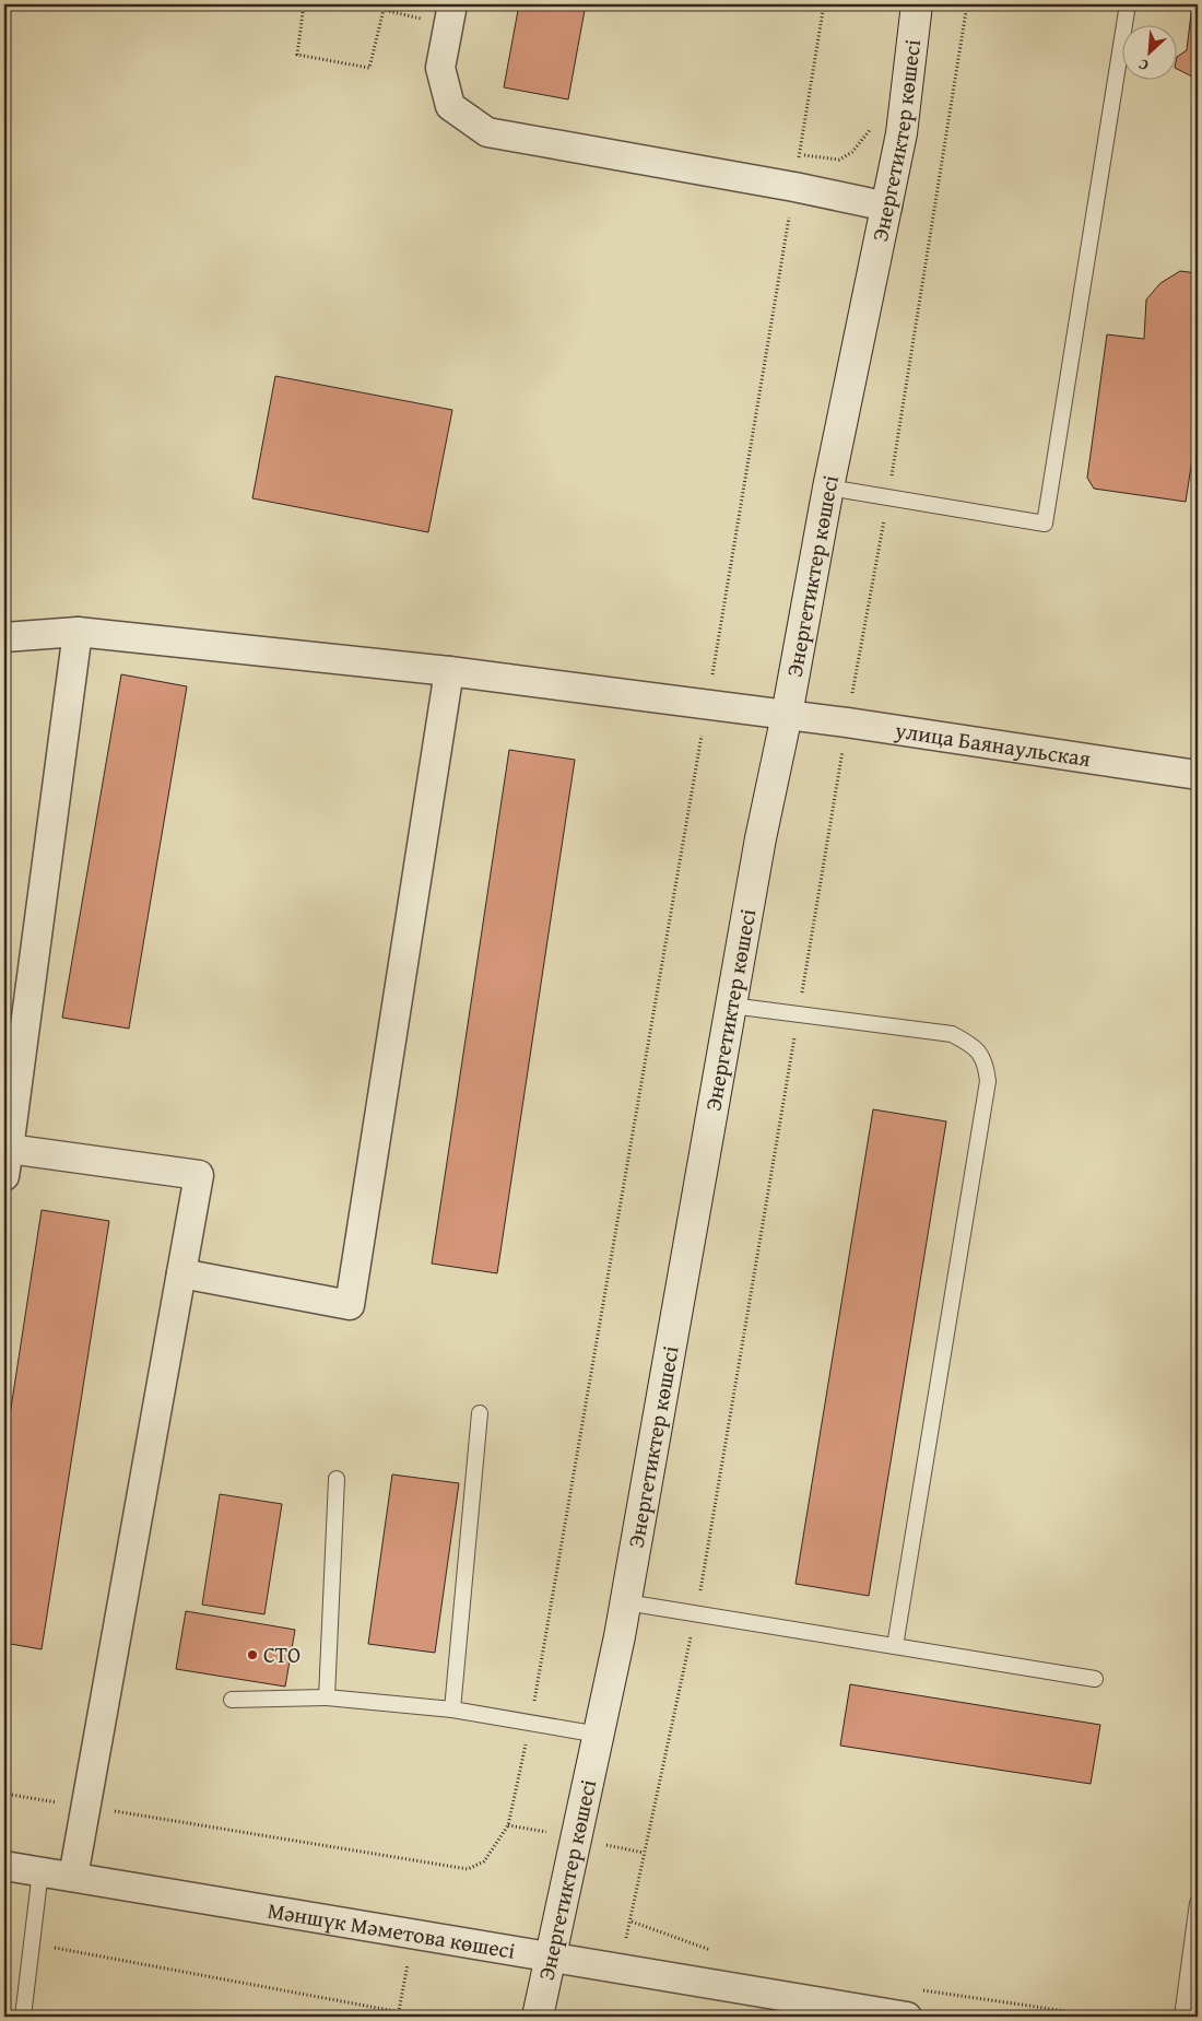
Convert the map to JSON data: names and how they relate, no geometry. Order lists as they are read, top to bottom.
{
  "streets": {
    "main road": ["Энергетиктер көшесі"],
    "street": ["улица Баянаульская", "Мәншүк Мәметова көшесі"]
  },
  "crossings": [
    ["Энергетиктер көшесі", "улица Баянаульская"],
    ["Энергетиктер көшесі", "Мәншүк Мәметова көшесі"]
  ],
  "places": ["СТО"],
  "north": "bottom left"
}
